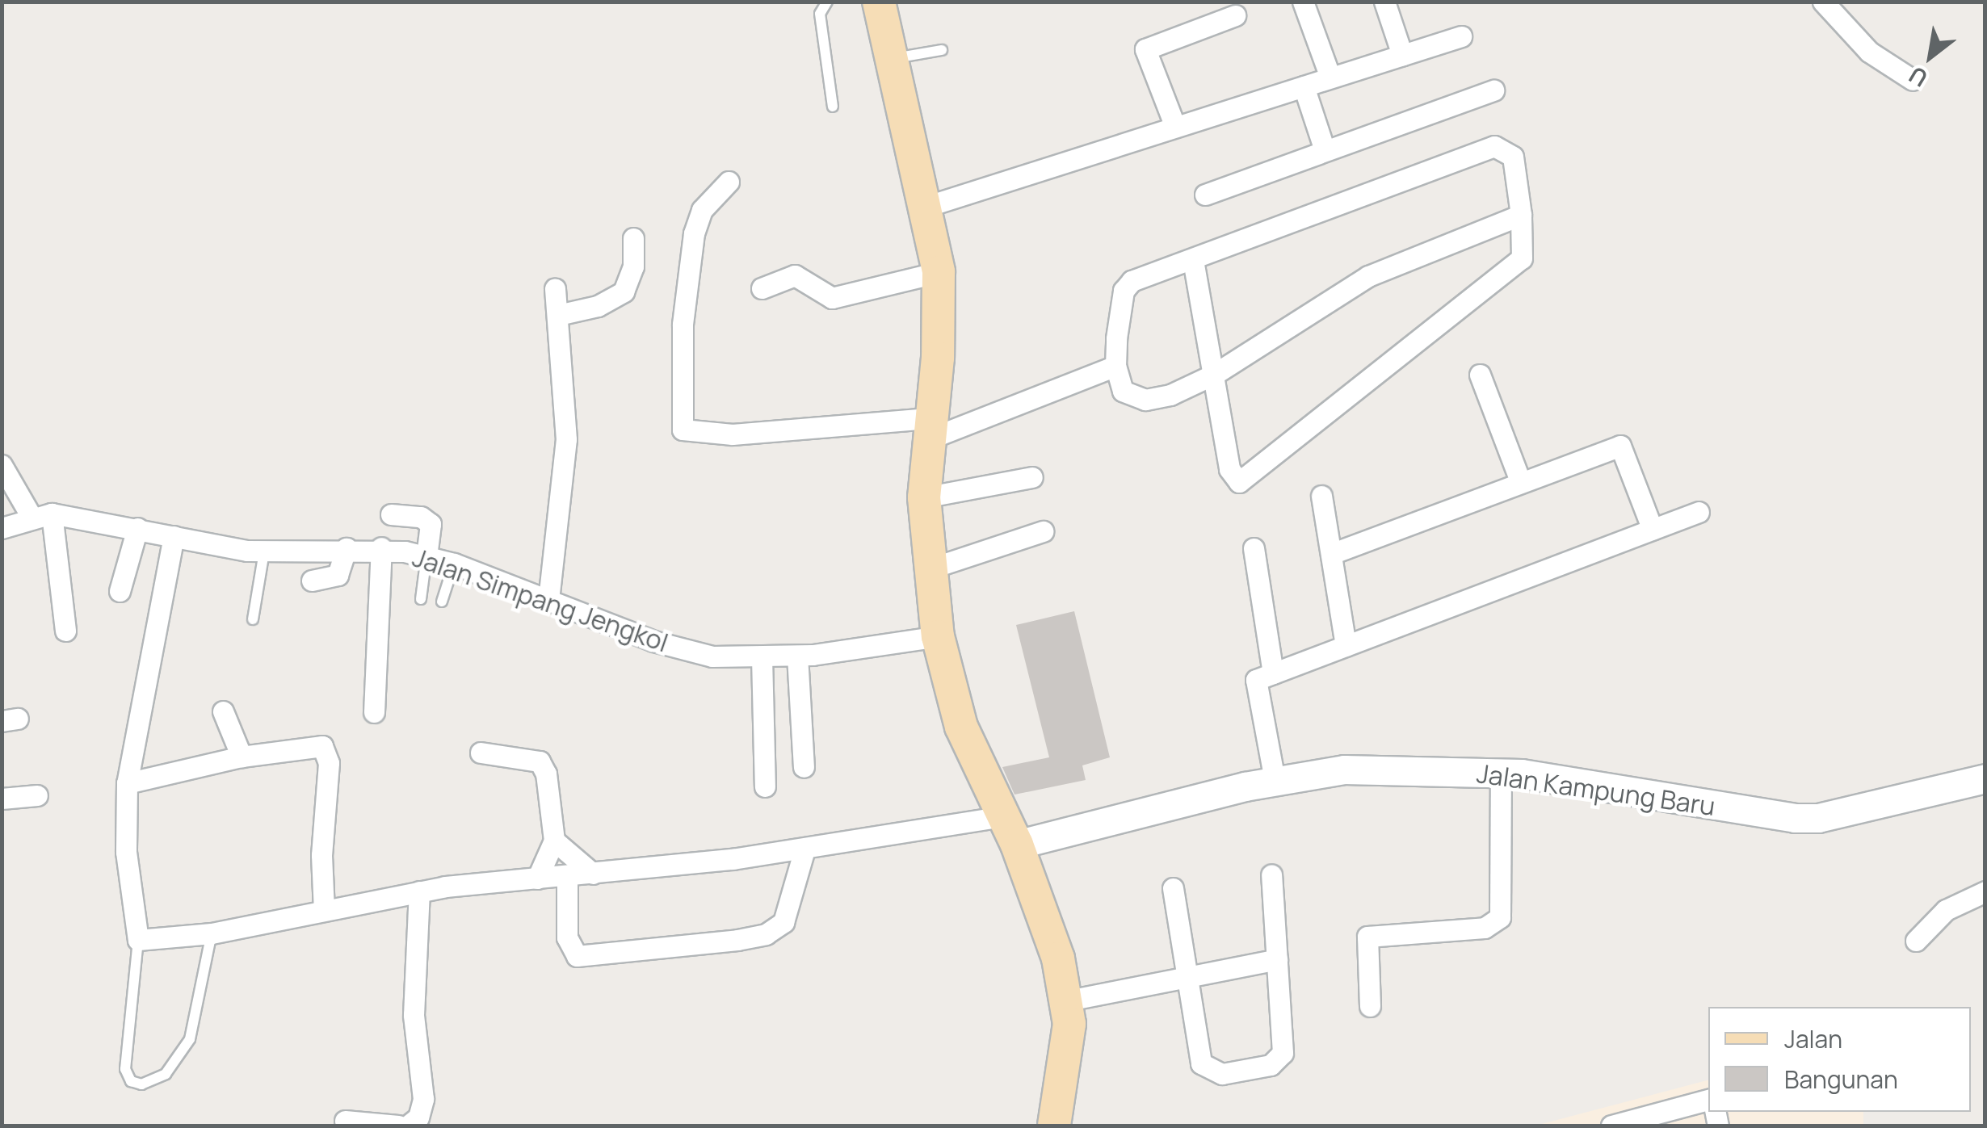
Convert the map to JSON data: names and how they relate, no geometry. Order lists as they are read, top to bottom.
{
  "streets": {
    "street": ["Jalan Simpang Jengkol", "Jalan Kampung Baru"]
  },
  "legend": ["Jalan", "Bangunan"],
  "north": "bottom left"
}
